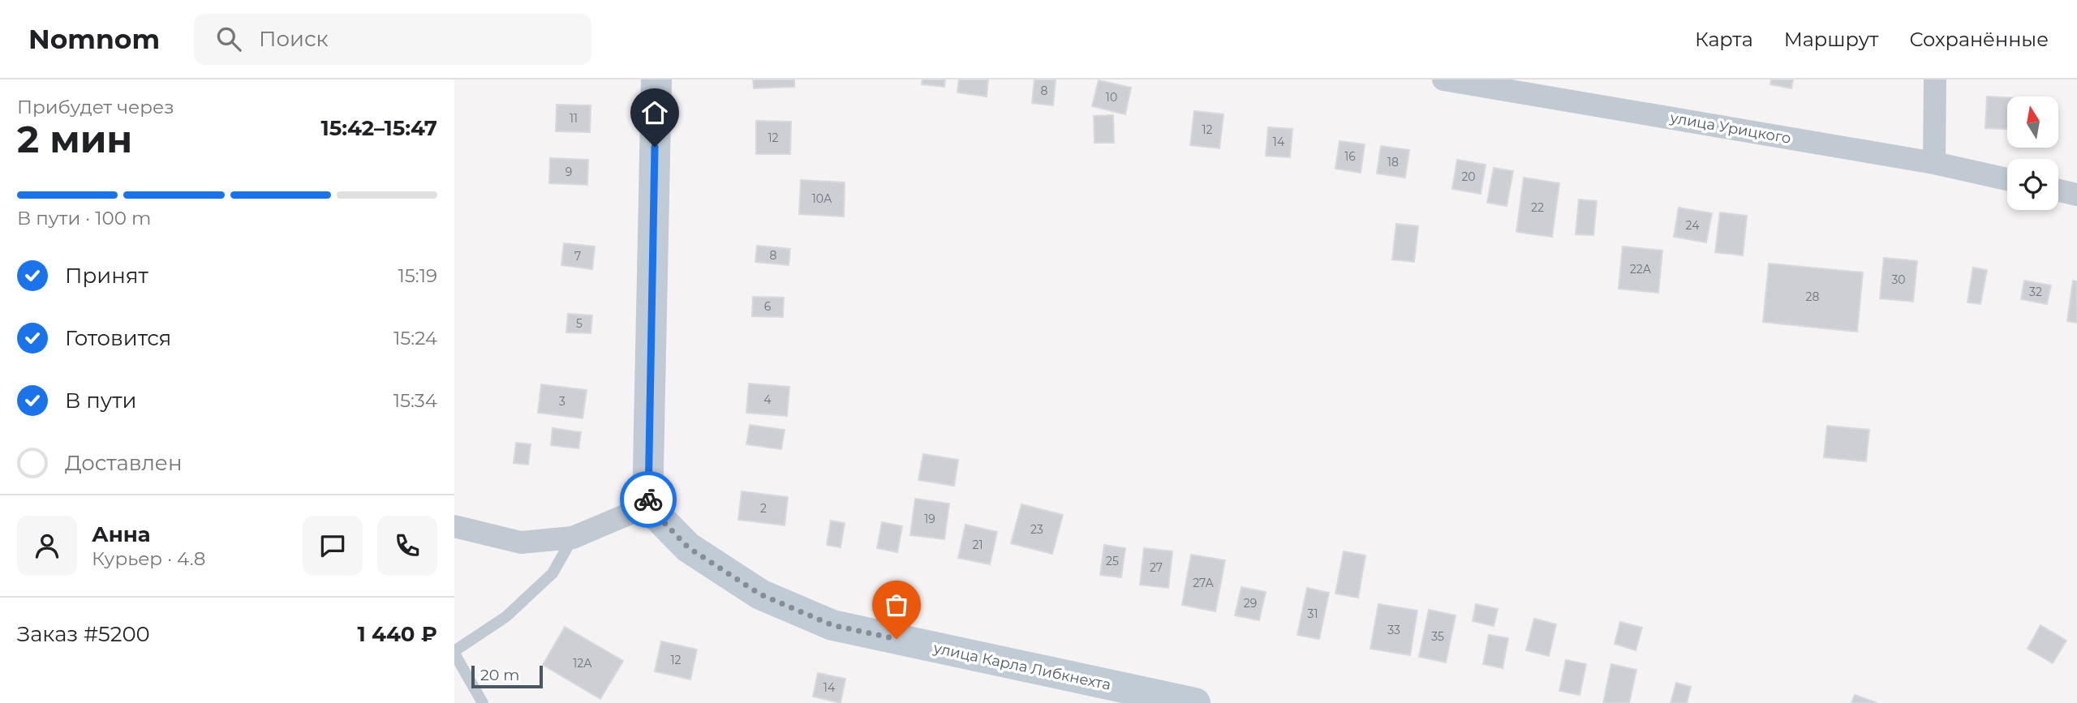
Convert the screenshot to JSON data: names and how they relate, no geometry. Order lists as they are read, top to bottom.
{
  "streets": {
    "main road": ["улица Карла Либкнехта"],
    "street": ["улица Урицкого"]
  },
  "house_numbers": [
    "8",
    "10",
    "11",
    "12",
    "12",
    "14",
    "16",
    "18",
    "9",
    "20",
    "10А",
    "22",
    "24",
    "8",
    "7",
    "22А",
    "30",
    "32",
    "28",
    "6",
    "5",
    "4",
    "3",
    "2",
    "19",
    "23",
    "21",
    "25",
    "27",
    "27А",
    "29",
    "31",
    "33",
    "35",
    "12",
    "12А",
    "14"
  ],
  "scale_bar": "20 m",
  "north": "top",
  "page": {
    "header": "Nomnom",
    "search": "Поиск",
    "nav": ["Карта", "Маршрут", "Сохранённые"],
    "heading": ["2 мин", "Прибудет через", "15:42–15:47"],
    "panel": [
      "Анна",
      "Курьер · 4.8",
      "Заказ #5200",
      "1 440 ₽"
    ],
    "bar": "В пути · 100 m",
    "list": [
      ["Принят", "15:19"],
      ["Готовится", "15:24"],
      ["В пути", "15:34"],
      "Доставлен"
    ],
    "scale": "20 m"
  }
}
